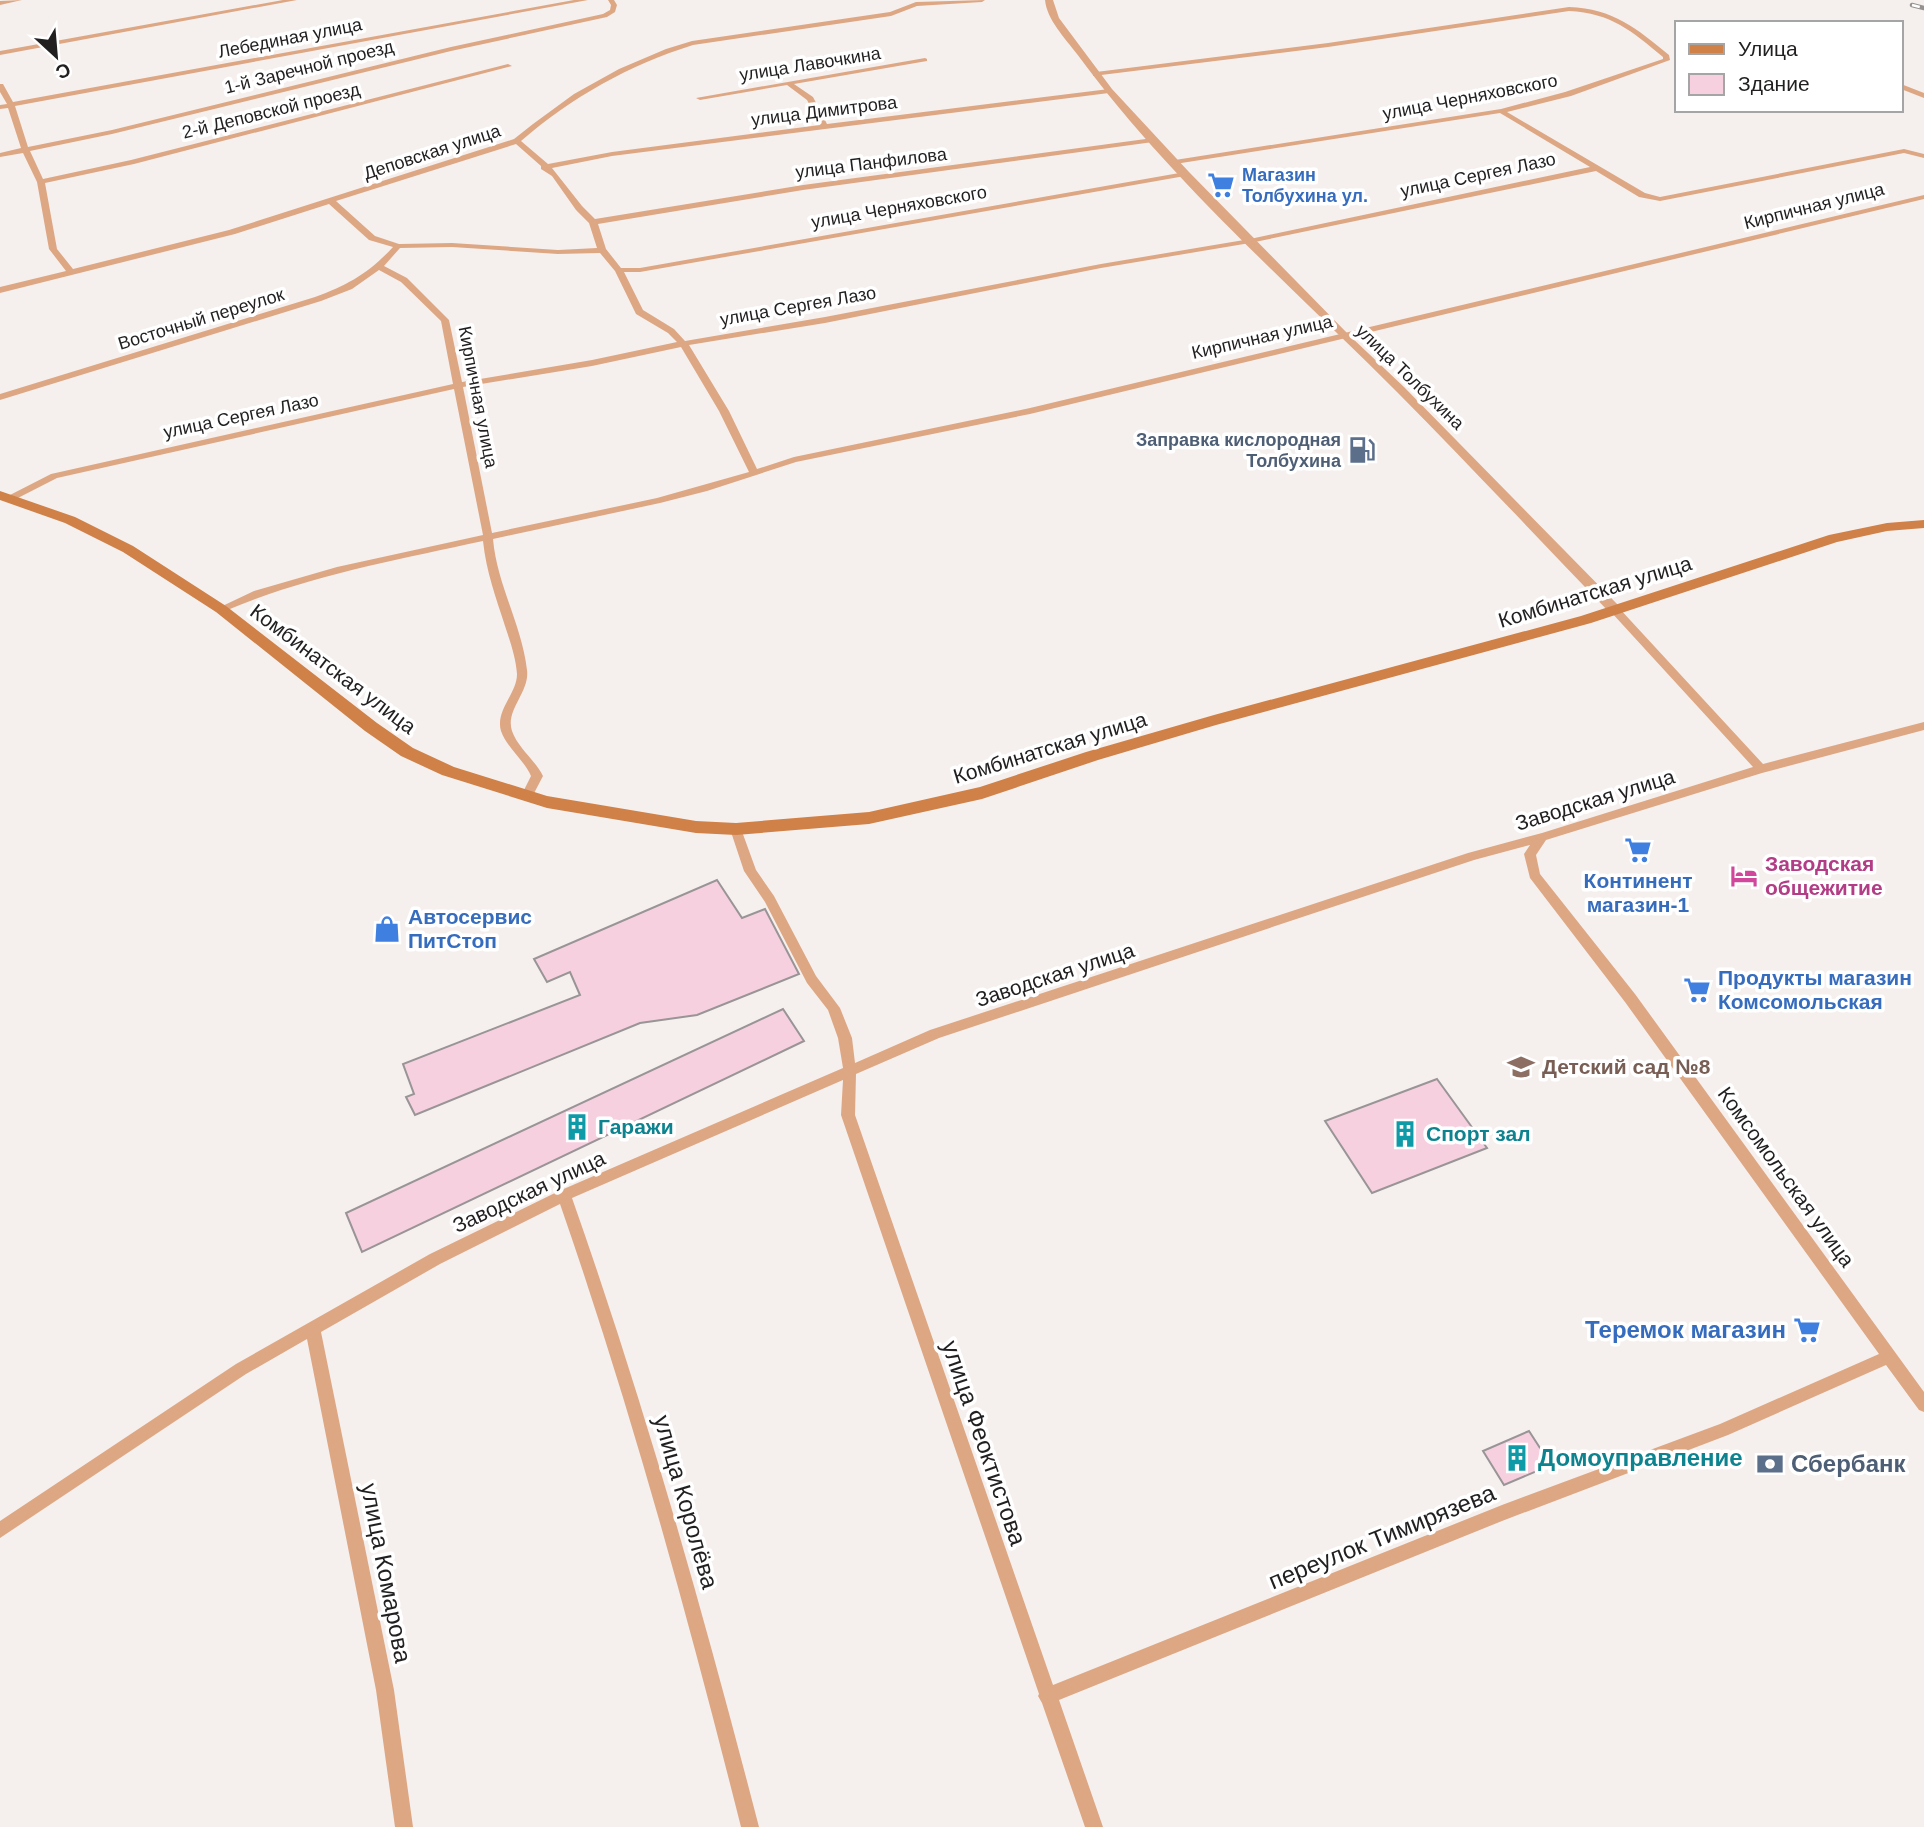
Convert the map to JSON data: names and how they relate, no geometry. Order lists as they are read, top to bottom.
{
  "streets": {
    "main road": ["Комбинатская улица"],
    "street": [
      "Лебединая улица",
      "улица Лавочкина",
      "1-й Заречной проезд",
      "улица Черняховского",
      "2-й Деповской проезд",
      "улица Димитрова",
      "Деповская улица",
      "улица Панфилова",
      "улица Сергея Лазо",
      "Кирпичная улица",
      "Восточный переулок",
      "улица Толбухина",
      "Заводская улица",
      "Комсомольская улица",
      "улица Феоктистова",
      "улица Королёва",
      "переулок Тимирязева",
      "улица Комарова"
    ]
  },
  "crossings": [
    ["улица Черняховского", "улица Сергея Лазо"],
    ["улица Черняховского", "улица Толбухина"],
    ["улица Димитрова", "улица Толбухина"],
    ["улица Панфилова", "улица Толбухина"],
    ["улица Сергея Лазо", "Кирпичная улица"],
    ["улица Сергея Лазо", "улица Толбухина"],
    ["улица Сергея Лазо", "Комбинатская улица"],
    ["Кирпичная улица", "Восточный переулок"],
    ["Кирпичная улица", "улица Толбухина"],
    ["Кирпичная улица", "Комбинатская улица"],
    ["улица Толбухина", "Комбинатская улица"],
    ["улица Толбухина", "Заводская улица"],
    ["Заводская улица", "Комсомольская улица"],
    ["Заводская улица", "улица Феоктистова"],
    ["Заводская улица", "улица Королёва"],
    ["Заводская улица", "улица Комарова"],
    ["Комсомольская улица", "переулок Тимирязева"],
    ["улица Феоктистова", "переулок Тимирязева"]
  ],
  "places": {
    "supermarket": [
      "Магазин Толбухина ул.",
      "Континент магазин-1",
      "Продукты магазин Комсомольская",
      "Теремок магазин"
    ],
    "fuel station": ["Заправка кислородная Толбухина"],
    "hotel": ["Заводская общежитие"],
    "shop": ["Автосервис ПитСтоп"],
    "school or university": ["Детский сад №8"],
    "building": ["Гаражи", "Спорт зал", "Домоуправление"],
    "bank": ["Сбербанк"]
  },
  "legend": ["Улица", "Здание"],
  "north": "bottom right"
}
